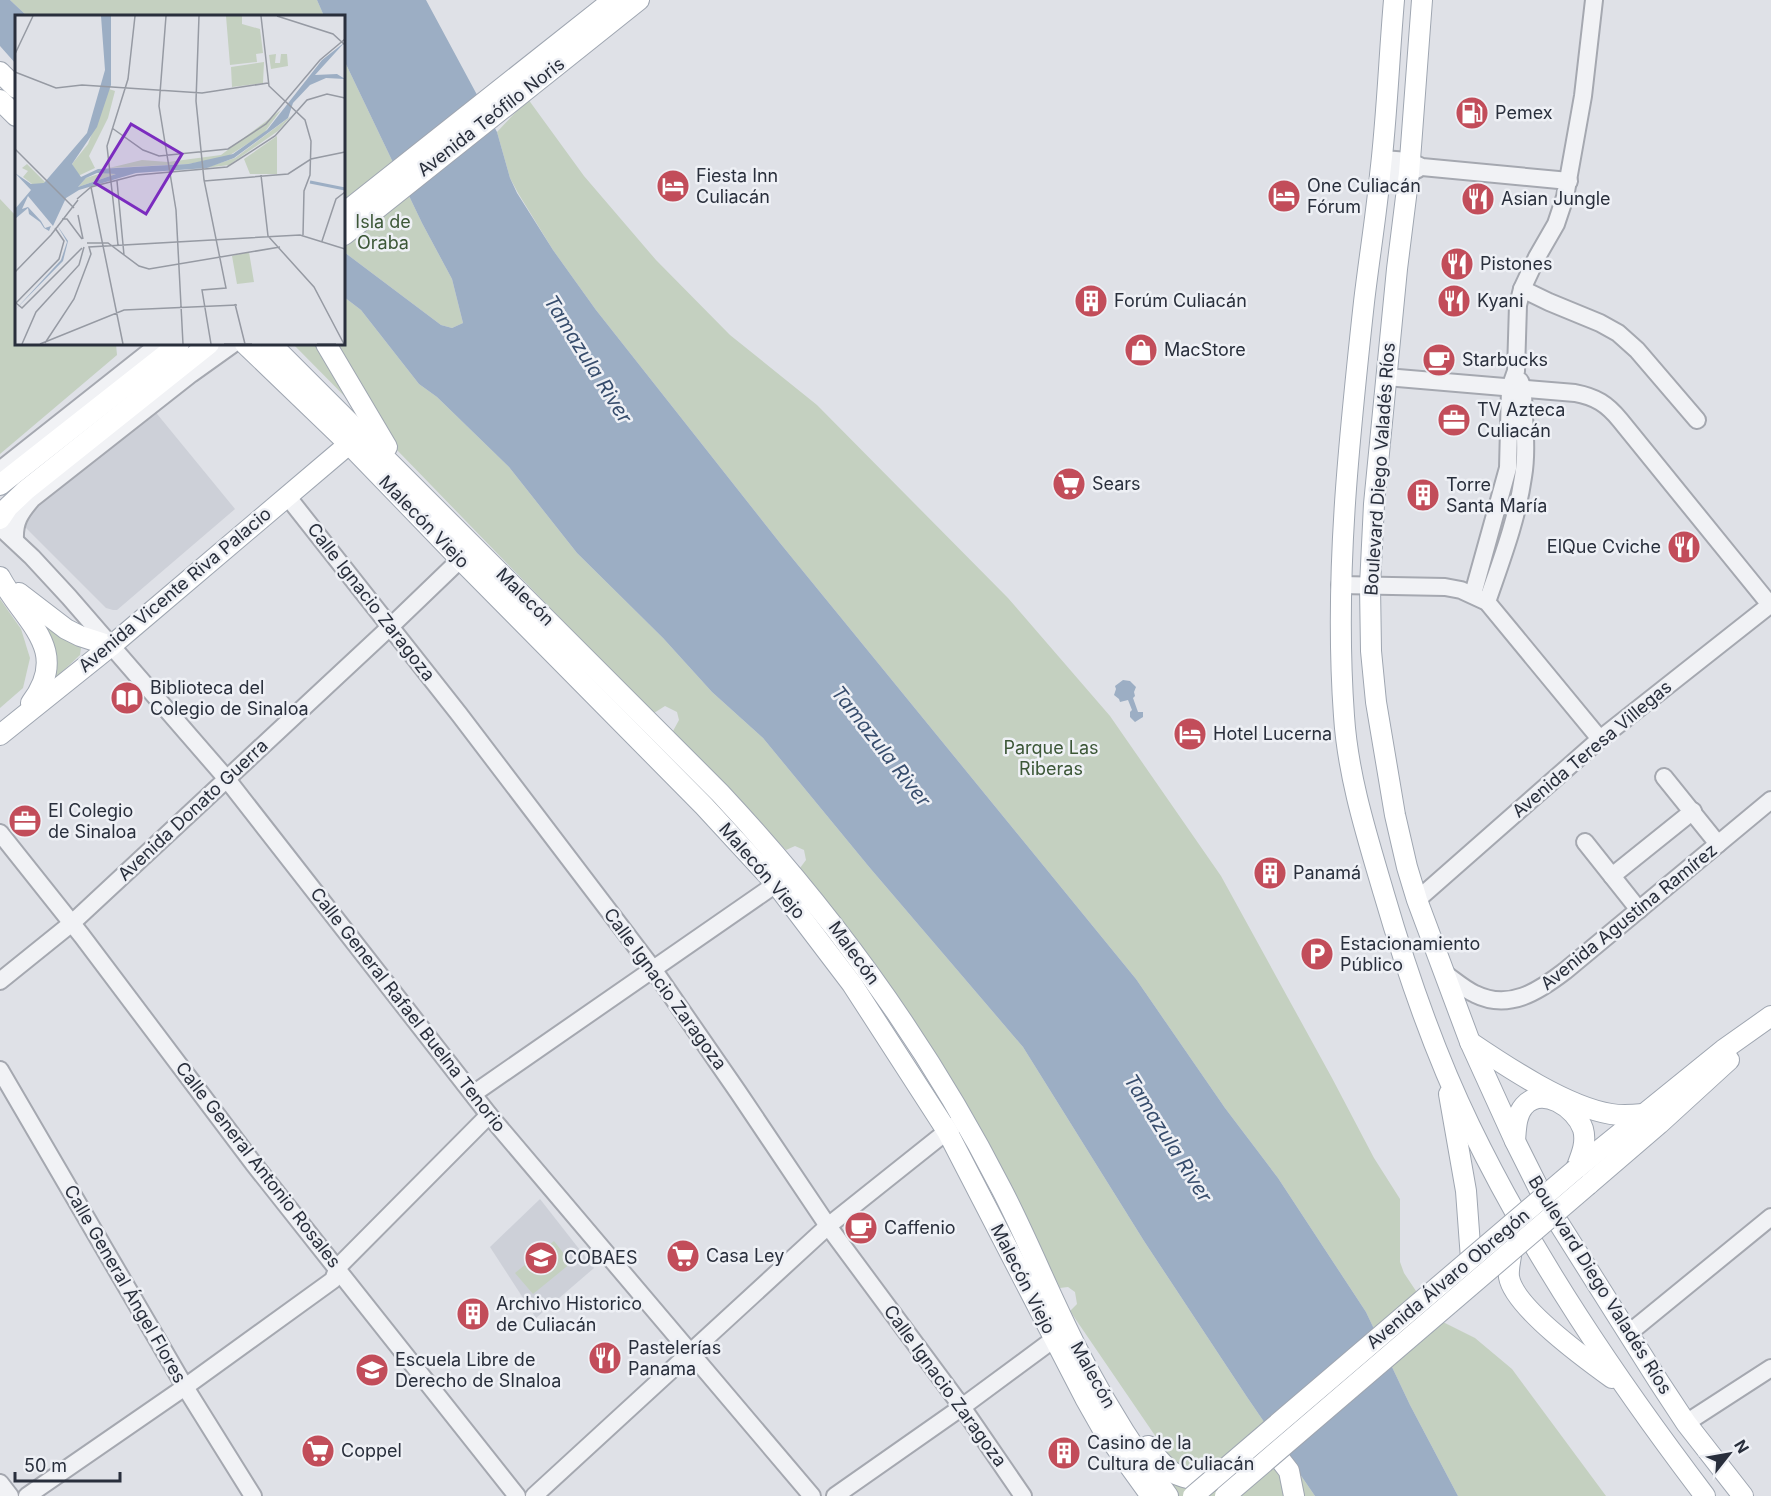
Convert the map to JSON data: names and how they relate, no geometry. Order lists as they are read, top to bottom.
{
  "streets": {
    "main road": [
      "Avenida Teófilo Noris",
      "Boulevard Diego Valadés Ríos",
      "Malecón Viejo",
      "Avenida Vicente Riva Palacio",
      "Malecón",
      "Avenida Álvaro Obregón"
    ],
    "street": [
      "Calle Ignacio Zaragoza",
      "Avenida Teresa Villegas",
      "Avenida Donato Guerra",
      "Avenida Agustina Ramírez",
      "Calle General Rafael Buelna Tenorio",
      "Calle General Antonio Rosales",
      "Calle General Ángel Flores"
    ]
  },
  "crossings": [
    ["Boulevard Diego Valadés Ríos", "Avenida Teresa Villegas"],
    ["Boulevard Diego Valadés Ríos", "Avenida Agustina Ramírez"],
    ["Malecón Viejo", "Avenida Vicente Riva Palacio"],
    ["Malecón Viejo", "Malecón"],
    ["Malecón Viejo", "Avenida Donato Guerra"],
    ["Avenida Vicente Riva Palacio", "Calle Ignacio Zaragoza"],
    ["Avenida Vicente Riva Palacio", "Calle General Rafael Buelna Tenorio"],
    ["Malecón", "Avenida Donato Guerra"],
    ["Calle Ignacio Zaragoza", "Avenida Donato Guerra"],
    ["Avenida Donato Guerra", "Calle General Rafael Buelna Tenorio"],
    ["Avenida Donato Guerra", "Calle General Antonio Rosales"]
  ],
  "water": ["Tamazula River"],
  "parks": ["Isla de Oraba", "Parque Las Riberas"],
  "places": {
    "fuel station": ["Pemex"],
    "hotel": ["Fiesta Inn Culiacán", "One Culiacán Fórum", "Hotel Lucerna"],
    "restaurant": [
      "Asian Jungle",
      "Pistones",
      "Kyani",
      "ElQue Cviche",
      "Pastelerías Panama"
    ],
    "building": [
      "Forúm Culiacán",
      "Torre Santa María",
      "Panamá",
      "Archivo Historico de Culiacán",
      "Casino de la Cultura de Culiacán"
    ],
    "shop": ["MacStore"],
    "cafe": ["Starbucks", "Caffenio"],
    "office": ["TV Azteca Culiacán", "El Colegio de Sinaloa"],
    "supermarket": ["Sears", "Casa Ley", "Coppel"],
    "library": ["Biblioteca del Colegio de Sinaloa"],
    "parking": ["Estacionamiento Público"],
    "school or university": ["COBAES", "Escuela Libre de Derecho de SInaloa"]
  },
  "scale_bar": "50 m",
  "north": "top right"
}
